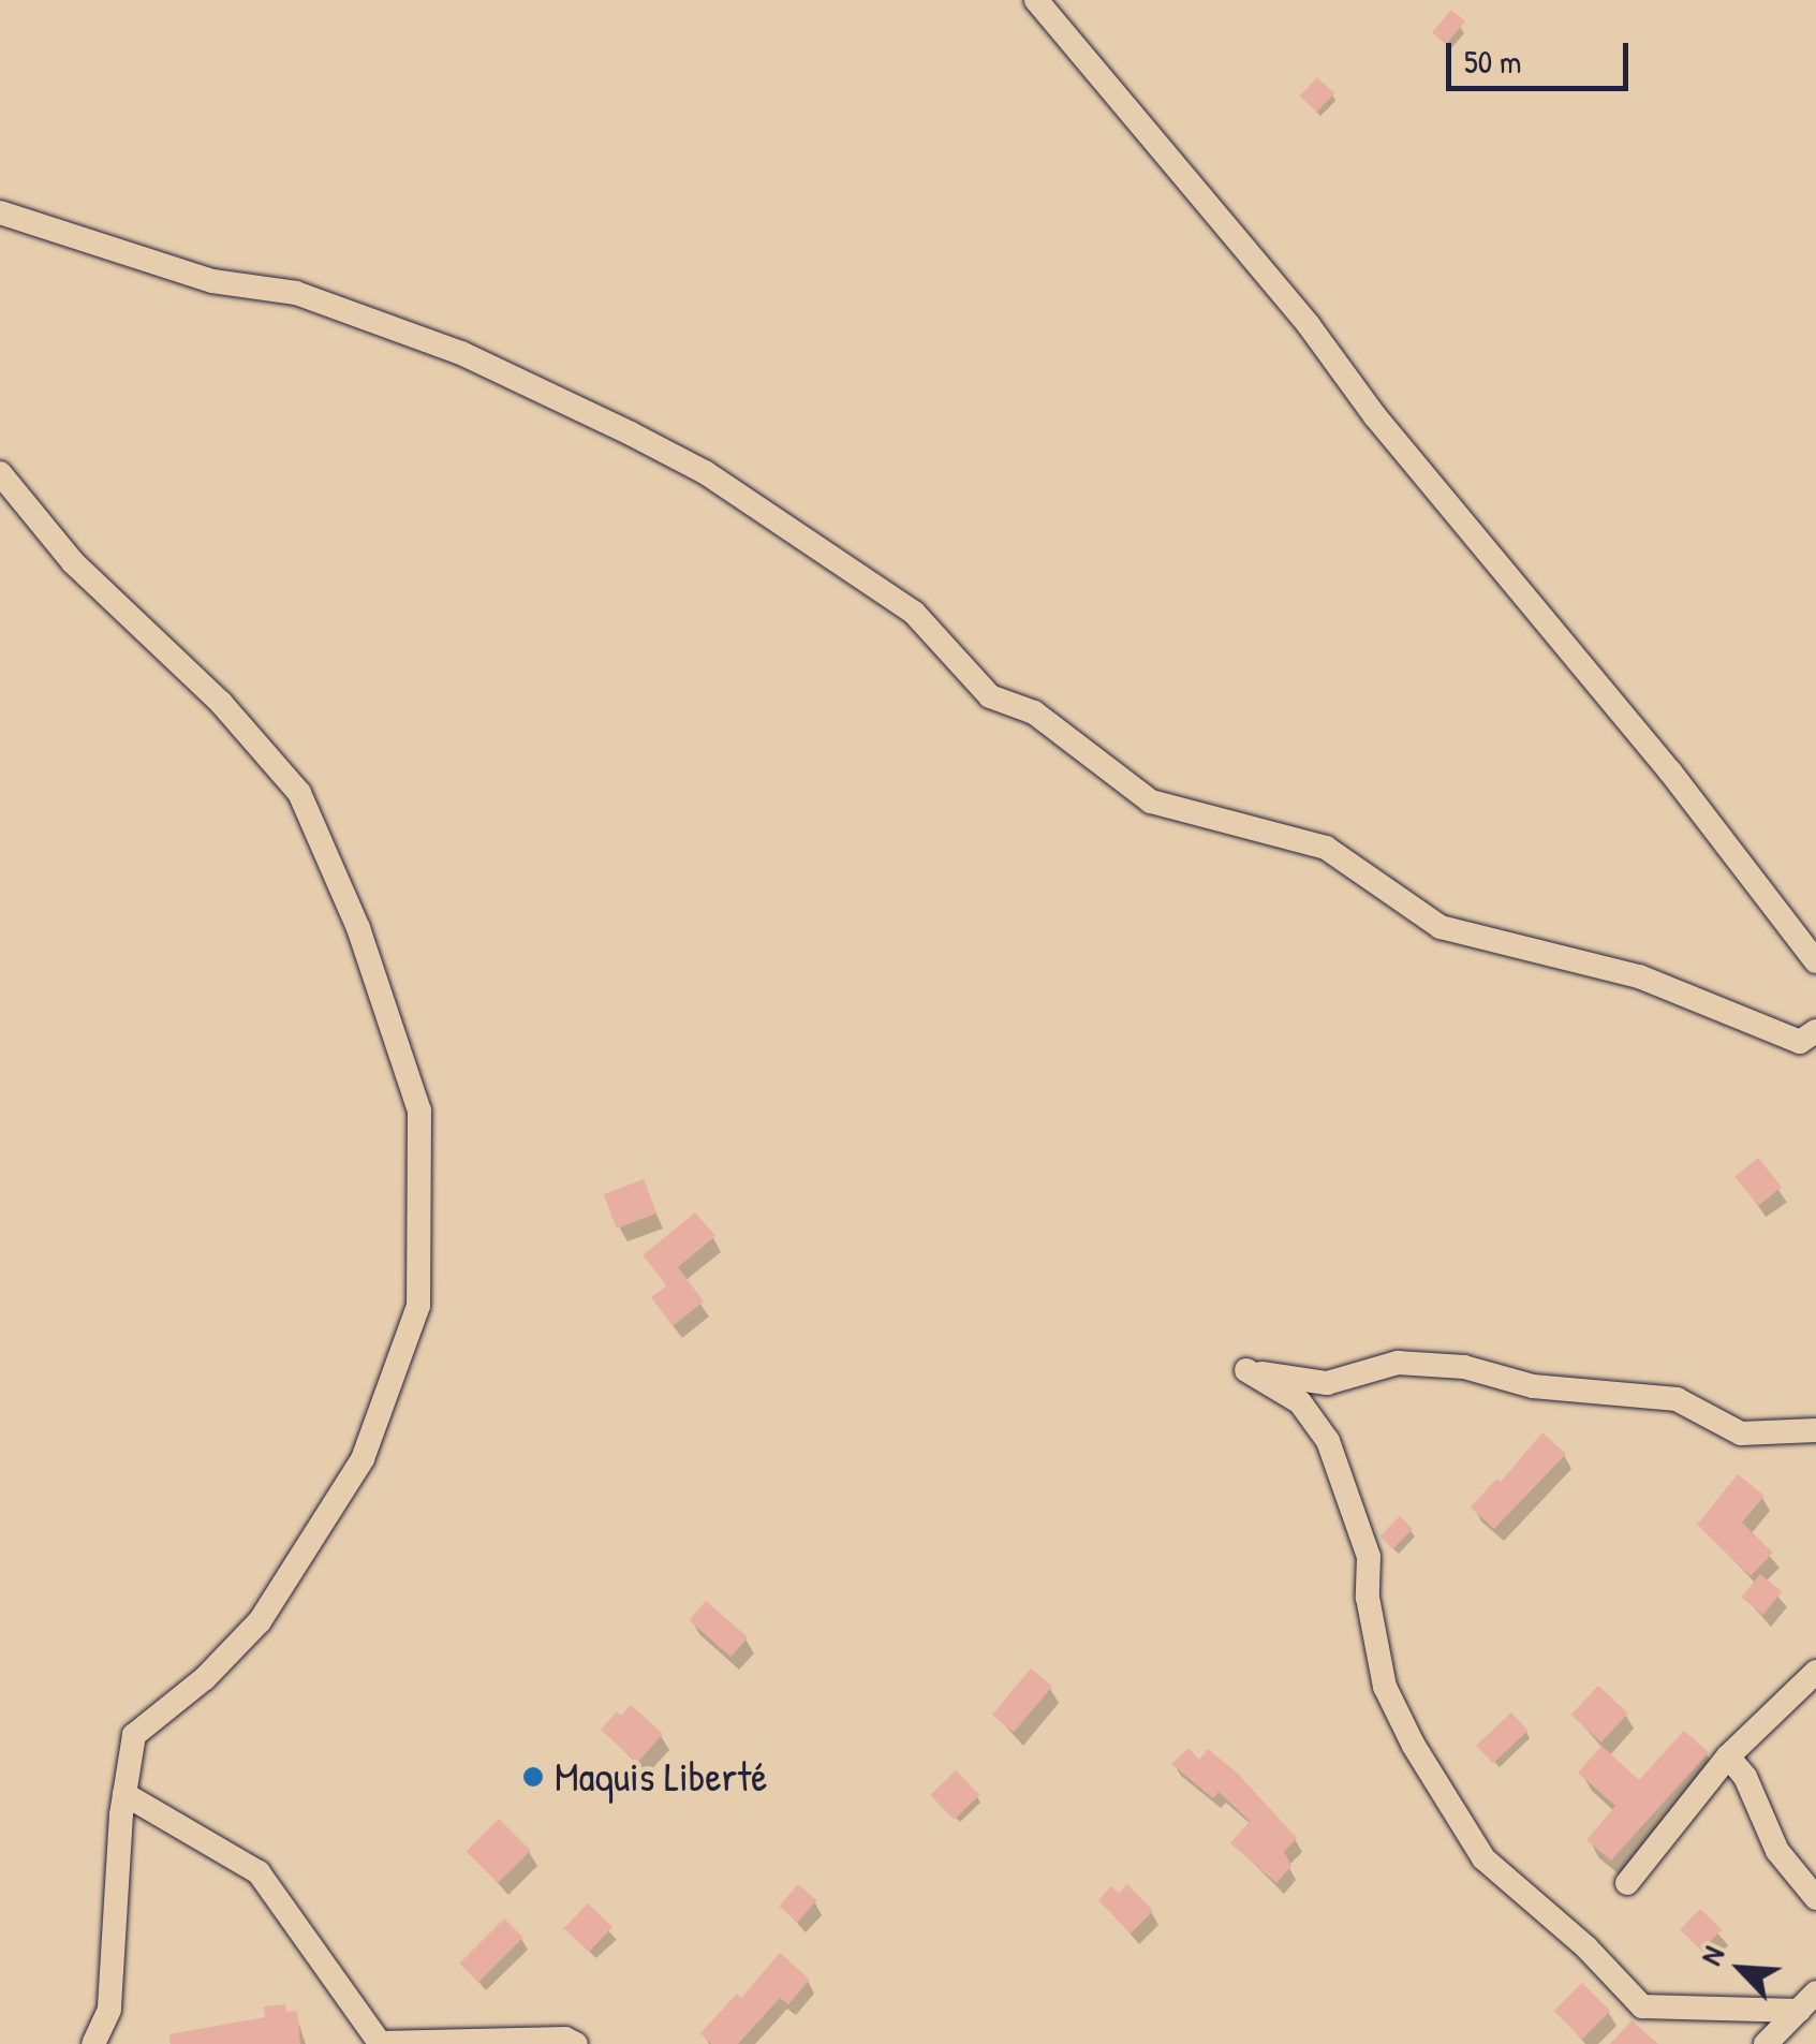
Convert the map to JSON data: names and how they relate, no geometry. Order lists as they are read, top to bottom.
{
  "places": ["Maquis Liberté"],
  "scale_bar": "50 m",
  "north": "top left"
}
